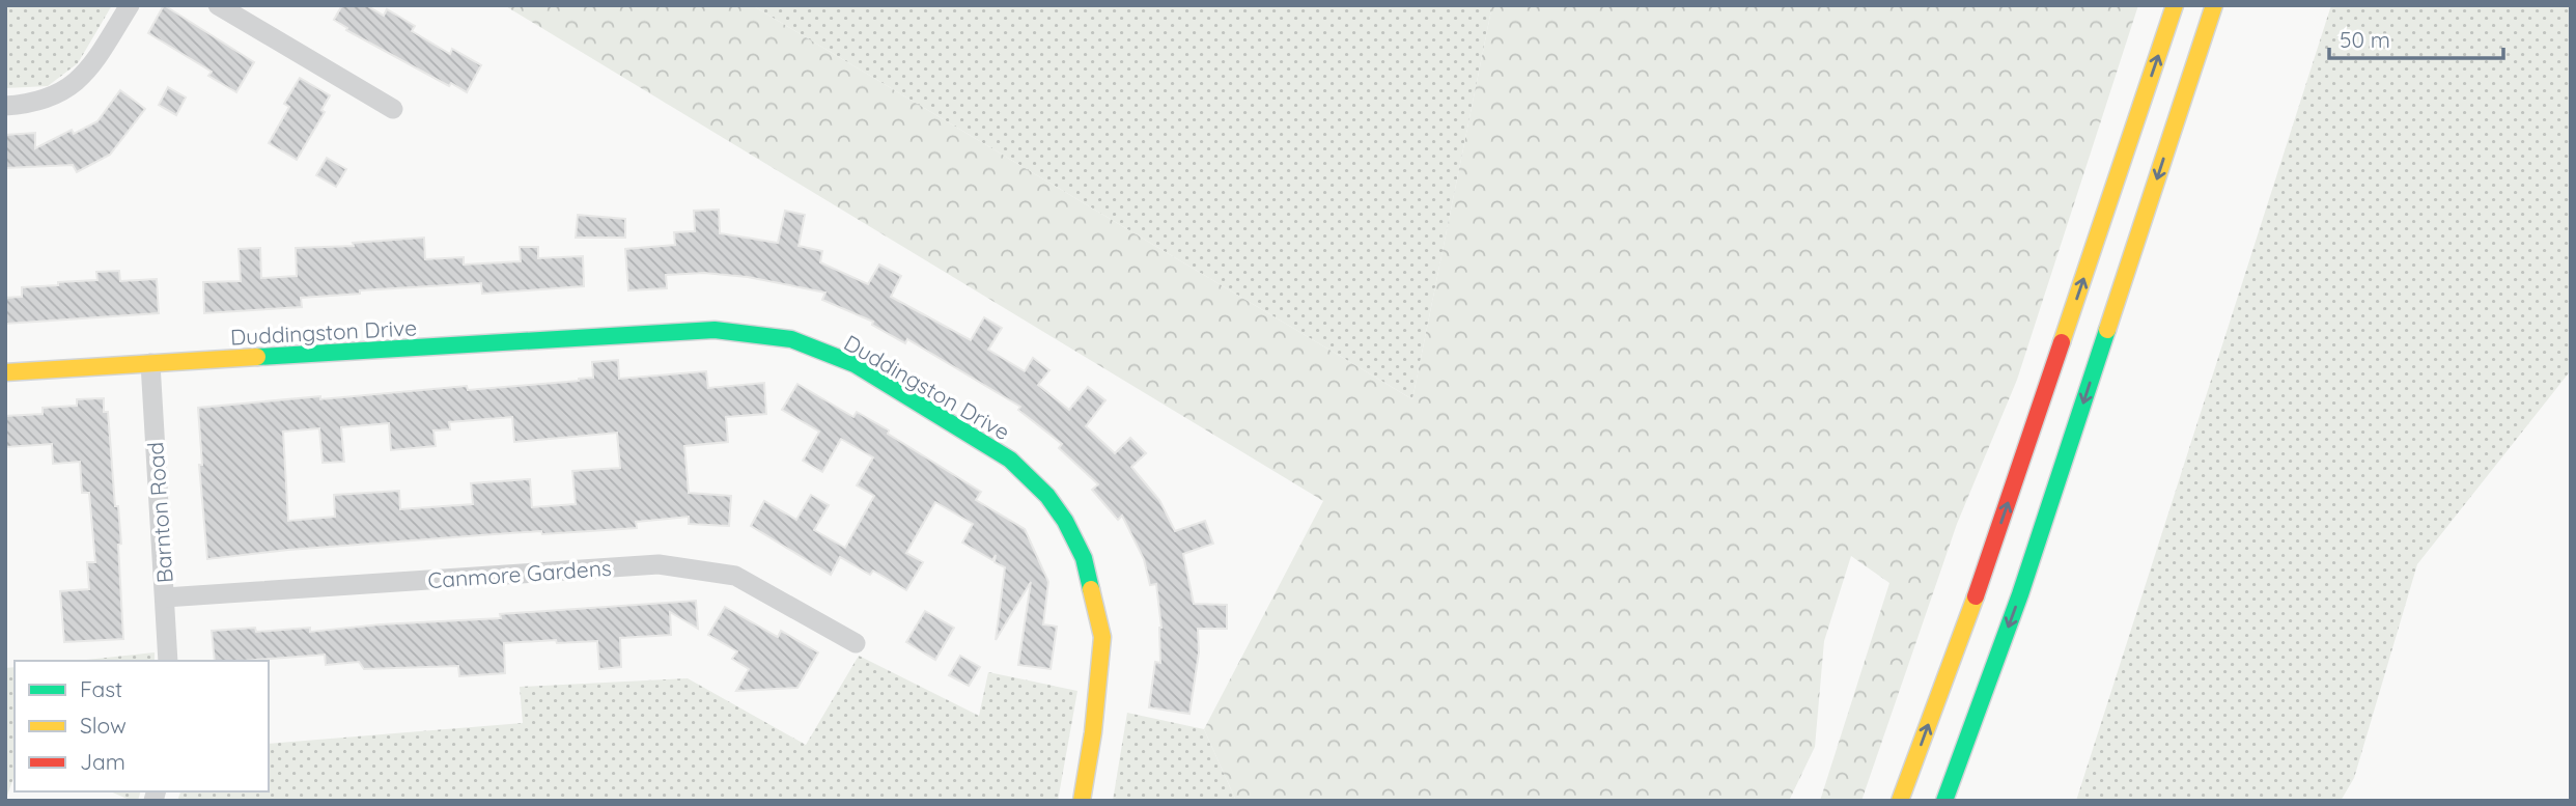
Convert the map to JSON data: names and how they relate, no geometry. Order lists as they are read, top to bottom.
{
  "streets": {
    "main road": ["Duddingston Drive"],
    "street": ["Barnton Road", "Canmore Gardens"]
  },
  "crossings": [
    ["Duddingston Drive", "Barnton Road"],
    ["Barnton Road", "Canmore Gardens"]
  ],
  "legend": ["Fast", "Slow", "Jam"],
  "scale_bar": "50 m"
}
